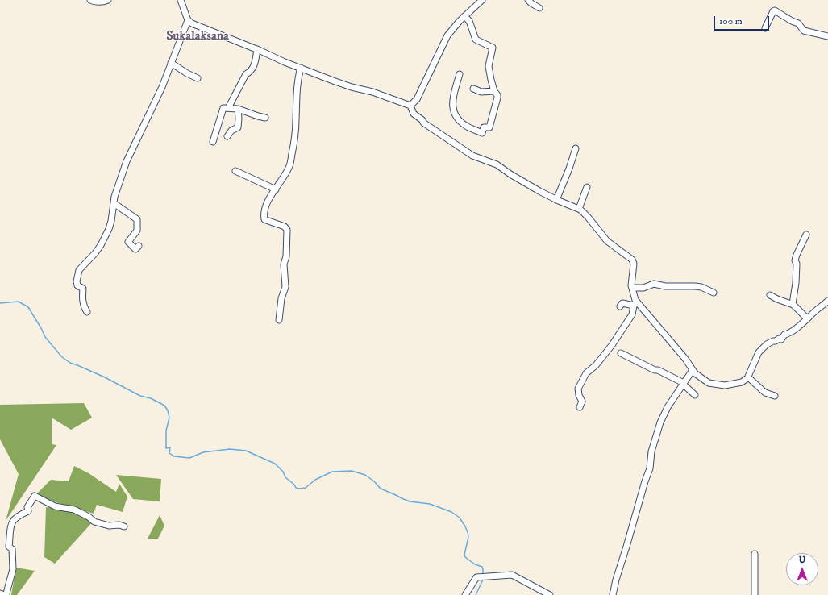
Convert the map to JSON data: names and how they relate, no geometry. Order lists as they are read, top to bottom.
{
  "districts": ["Sukalaksana"],
  "scale_bar": "100 m",
  "north": "top"
}
